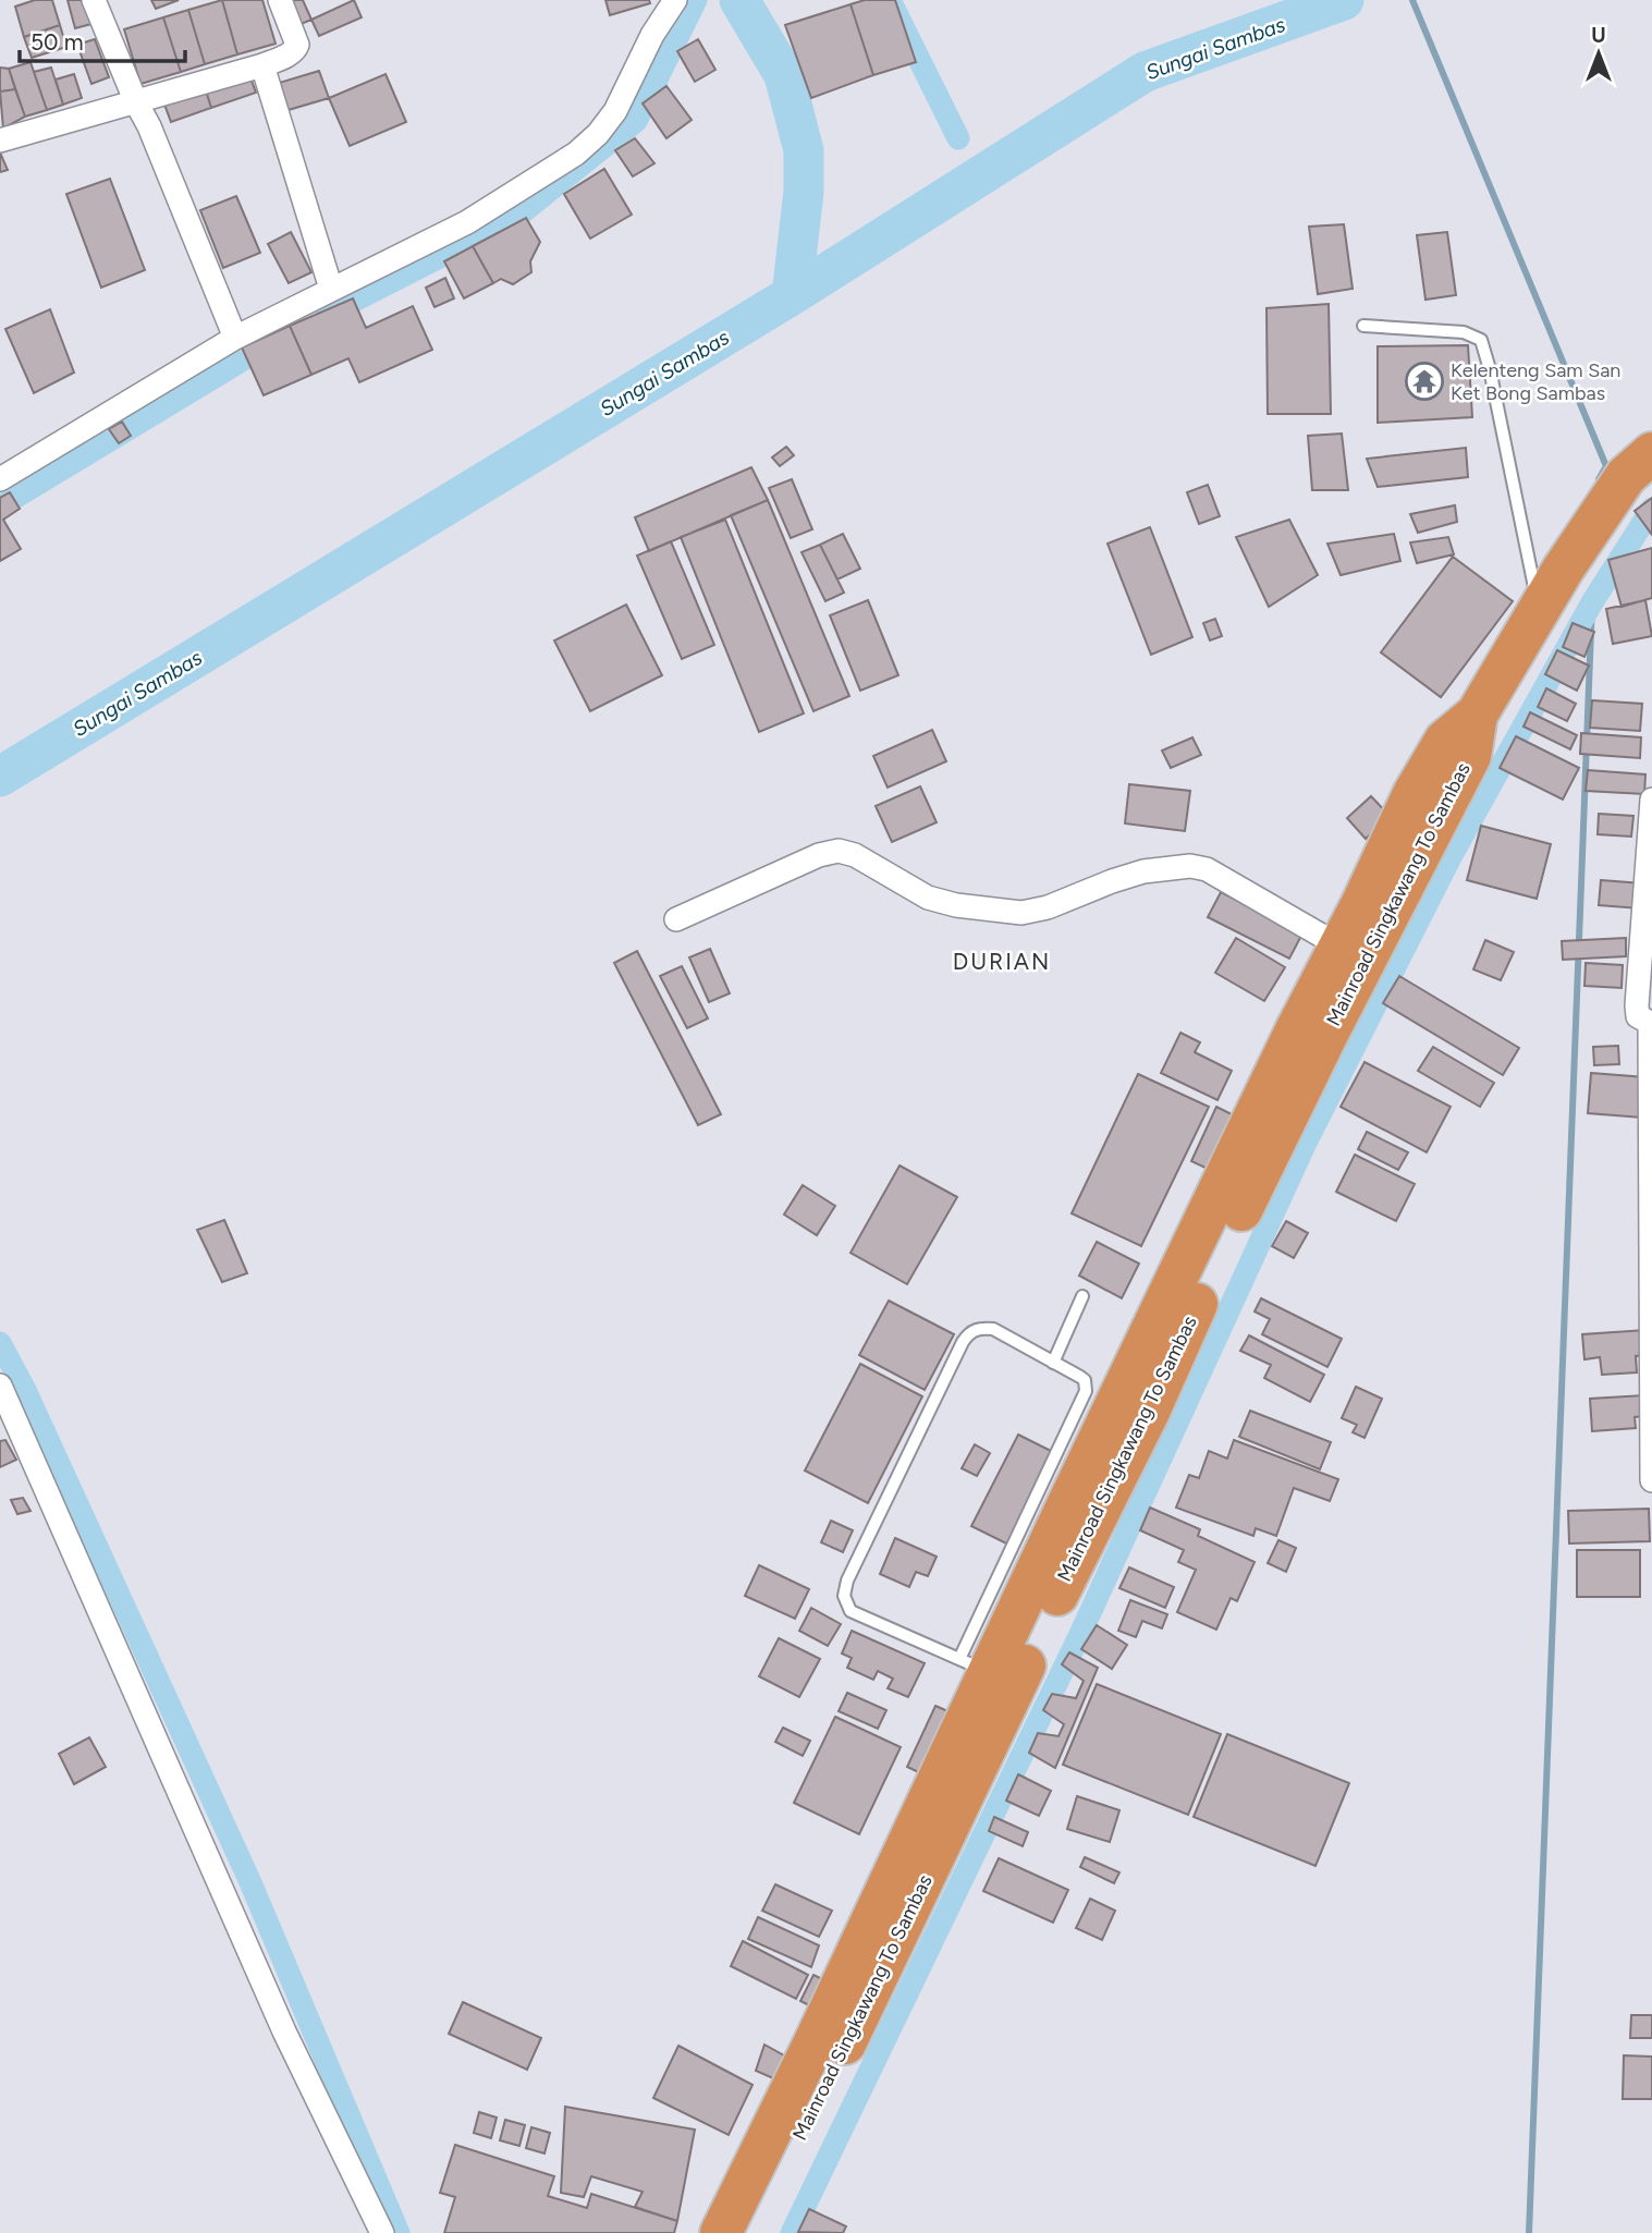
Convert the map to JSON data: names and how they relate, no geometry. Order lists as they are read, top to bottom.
{
  "streets": {
    "highway": ["Mainroad Singkawang To Sambas"]
  },
  "districts": ["DURIAN"],
  "water": ["Sungai Sambas"],
  "places": {
    "temple": ["Kelenteng Sam San Ket Bong Sambas"]
  },
  "scale_bar": "50 m",
  "north": "top"
}
